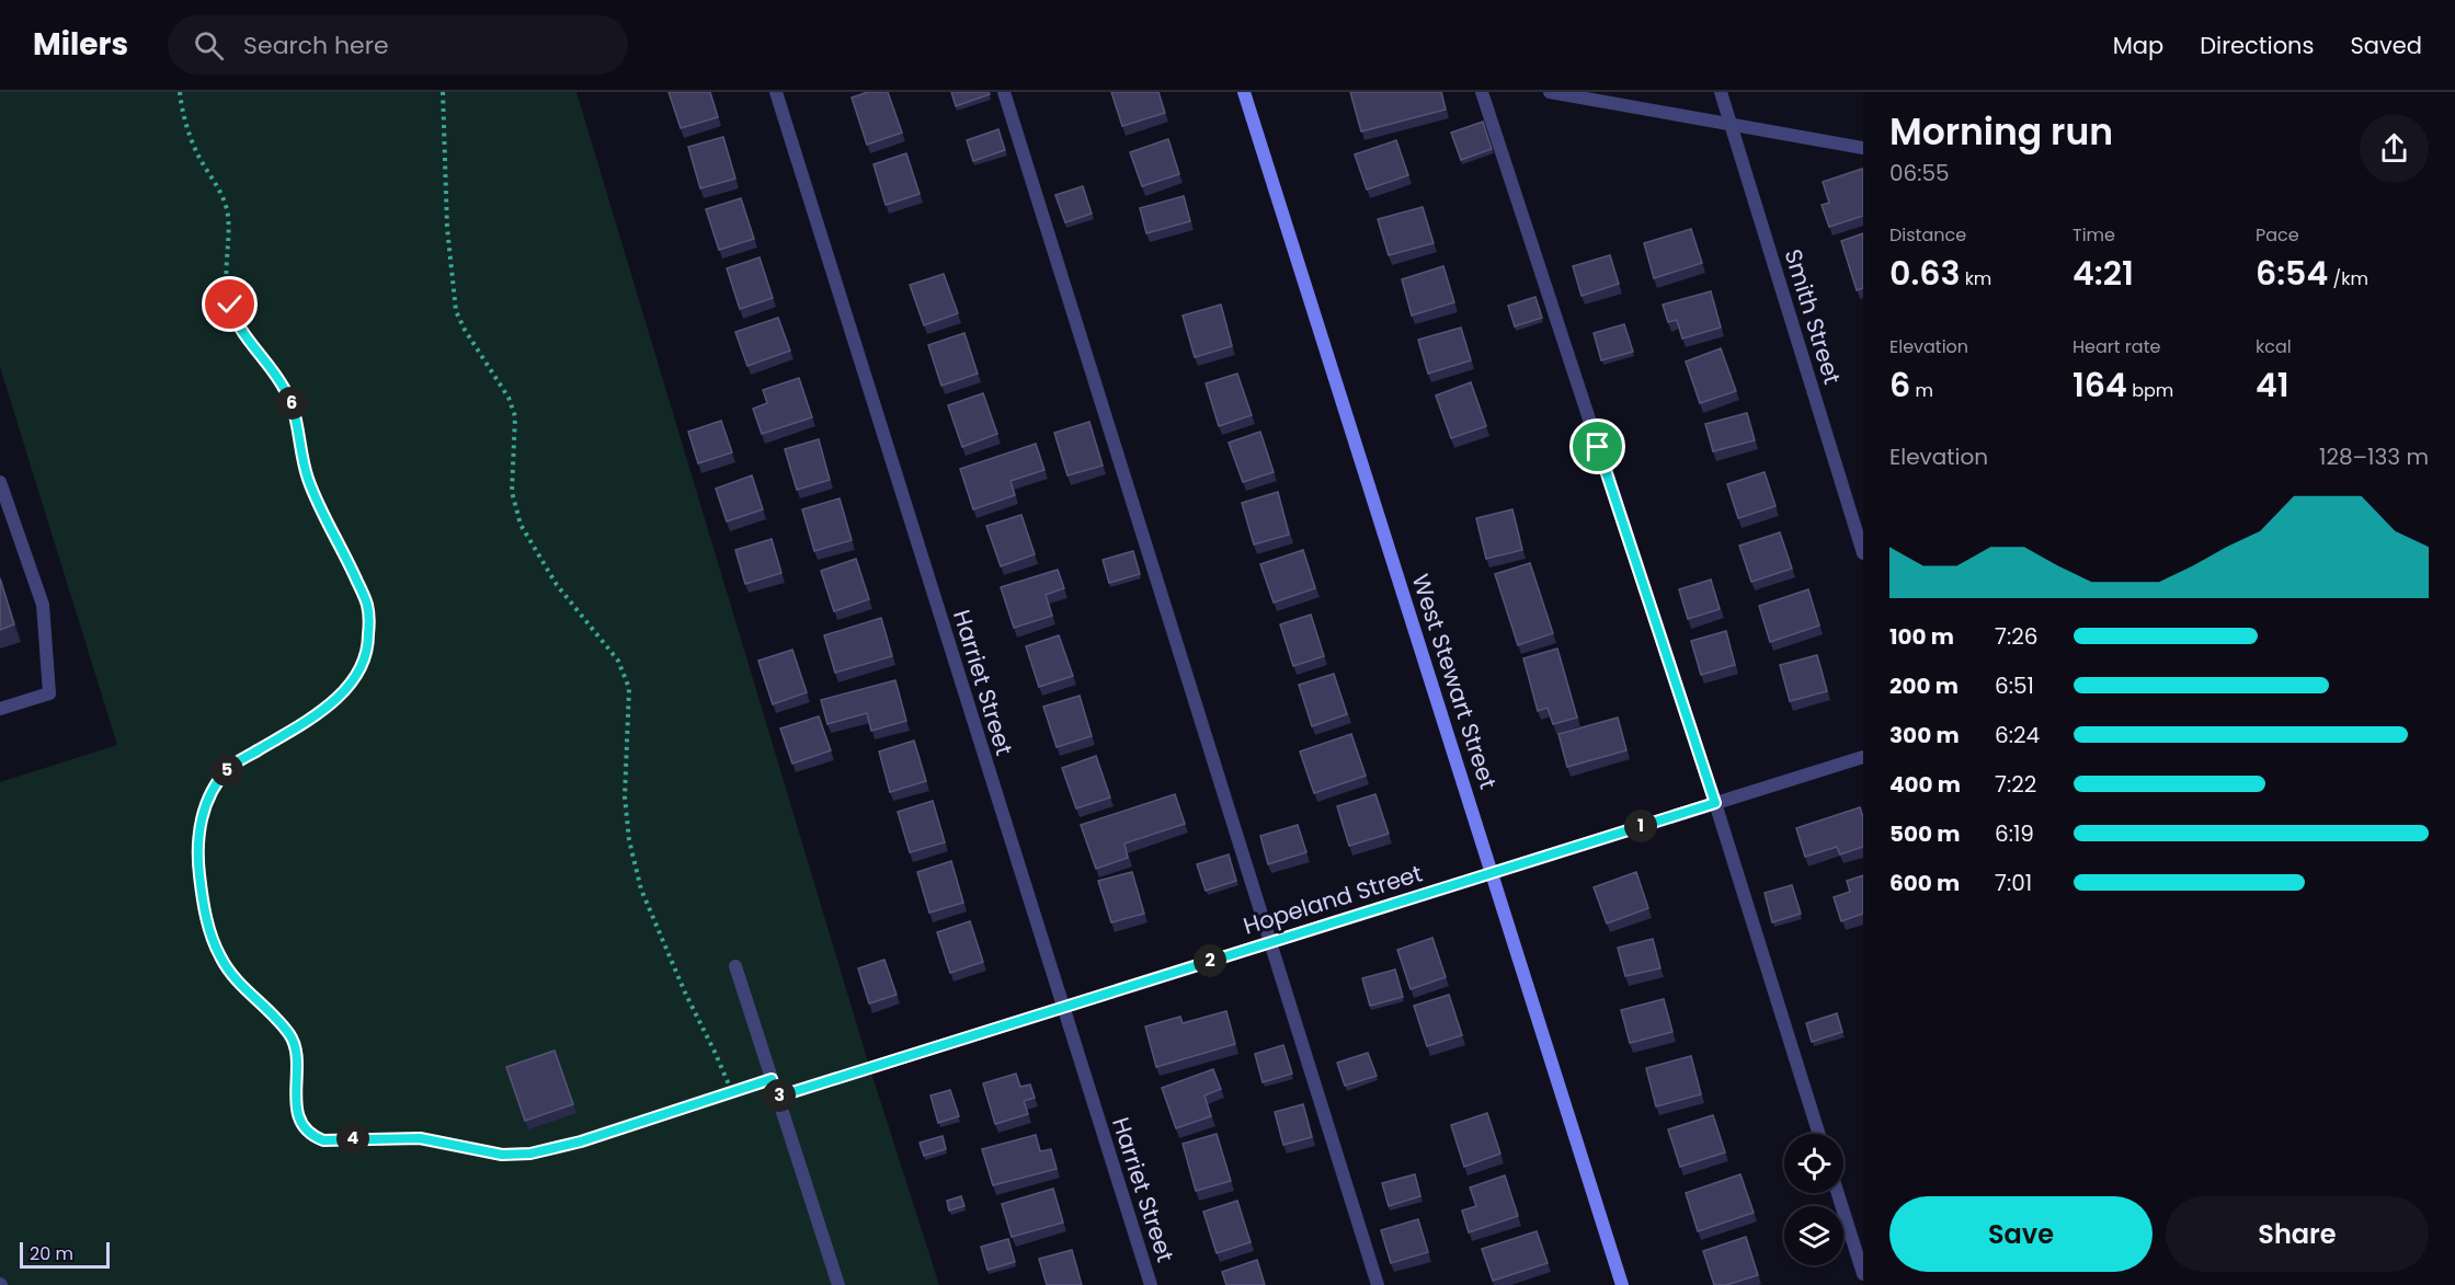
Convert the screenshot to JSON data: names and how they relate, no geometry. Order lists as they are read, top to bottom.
{
  "streets": {
    "main road": ["West Stewart Street"],
    "street": ["Smith Street", "Harriet Street", "Hopeland Street"]
  },
  "crossings": [
    ["West Stewart Street", "Hopeland Street"],
    ["Harriet Street", "Hopeland Street"]
  ],
  "scale_bar": "20 m",
  "page": {
    "header": "Milers",
    "search": "Search here",
    "nav": ["Map", "Directions", "Saved"],
    "heading": ["Morning run", "06:55"],
    "stats": [
      ["Distance", "0.63 km"],
      ["Time", "4:21"],
      ["Pace", "6:54 /km"],
      ["Elevation", "6 m"],
      ["Heart rate", "164 bpm"],
      ["kcal", "41"]
    ],
    "pins": [
      "6",
      "5",
      "1",
      "2",
      "3",
      "4"
    ],
    "chart": ["Elevation", "128–133 m"],
    "list": [
      {
        "name": "100 m",
        "note": "7:26"
      },
      {
        "name": "200 m",
        "note": "6:51"
      },
      {
        "name": "300 m",
        "note": "6:24"
      },
      {
        "name": "400 m",
        "note": "7:22"
      },
      {
        "name": "500 m",
        "note": "6:19"
      },
      {
        "name": "600 m",
        "note": "7:01"
      }
    ],
    "buttons": ["Save", "Share"],
    "scale": "20 m"
  }
}
